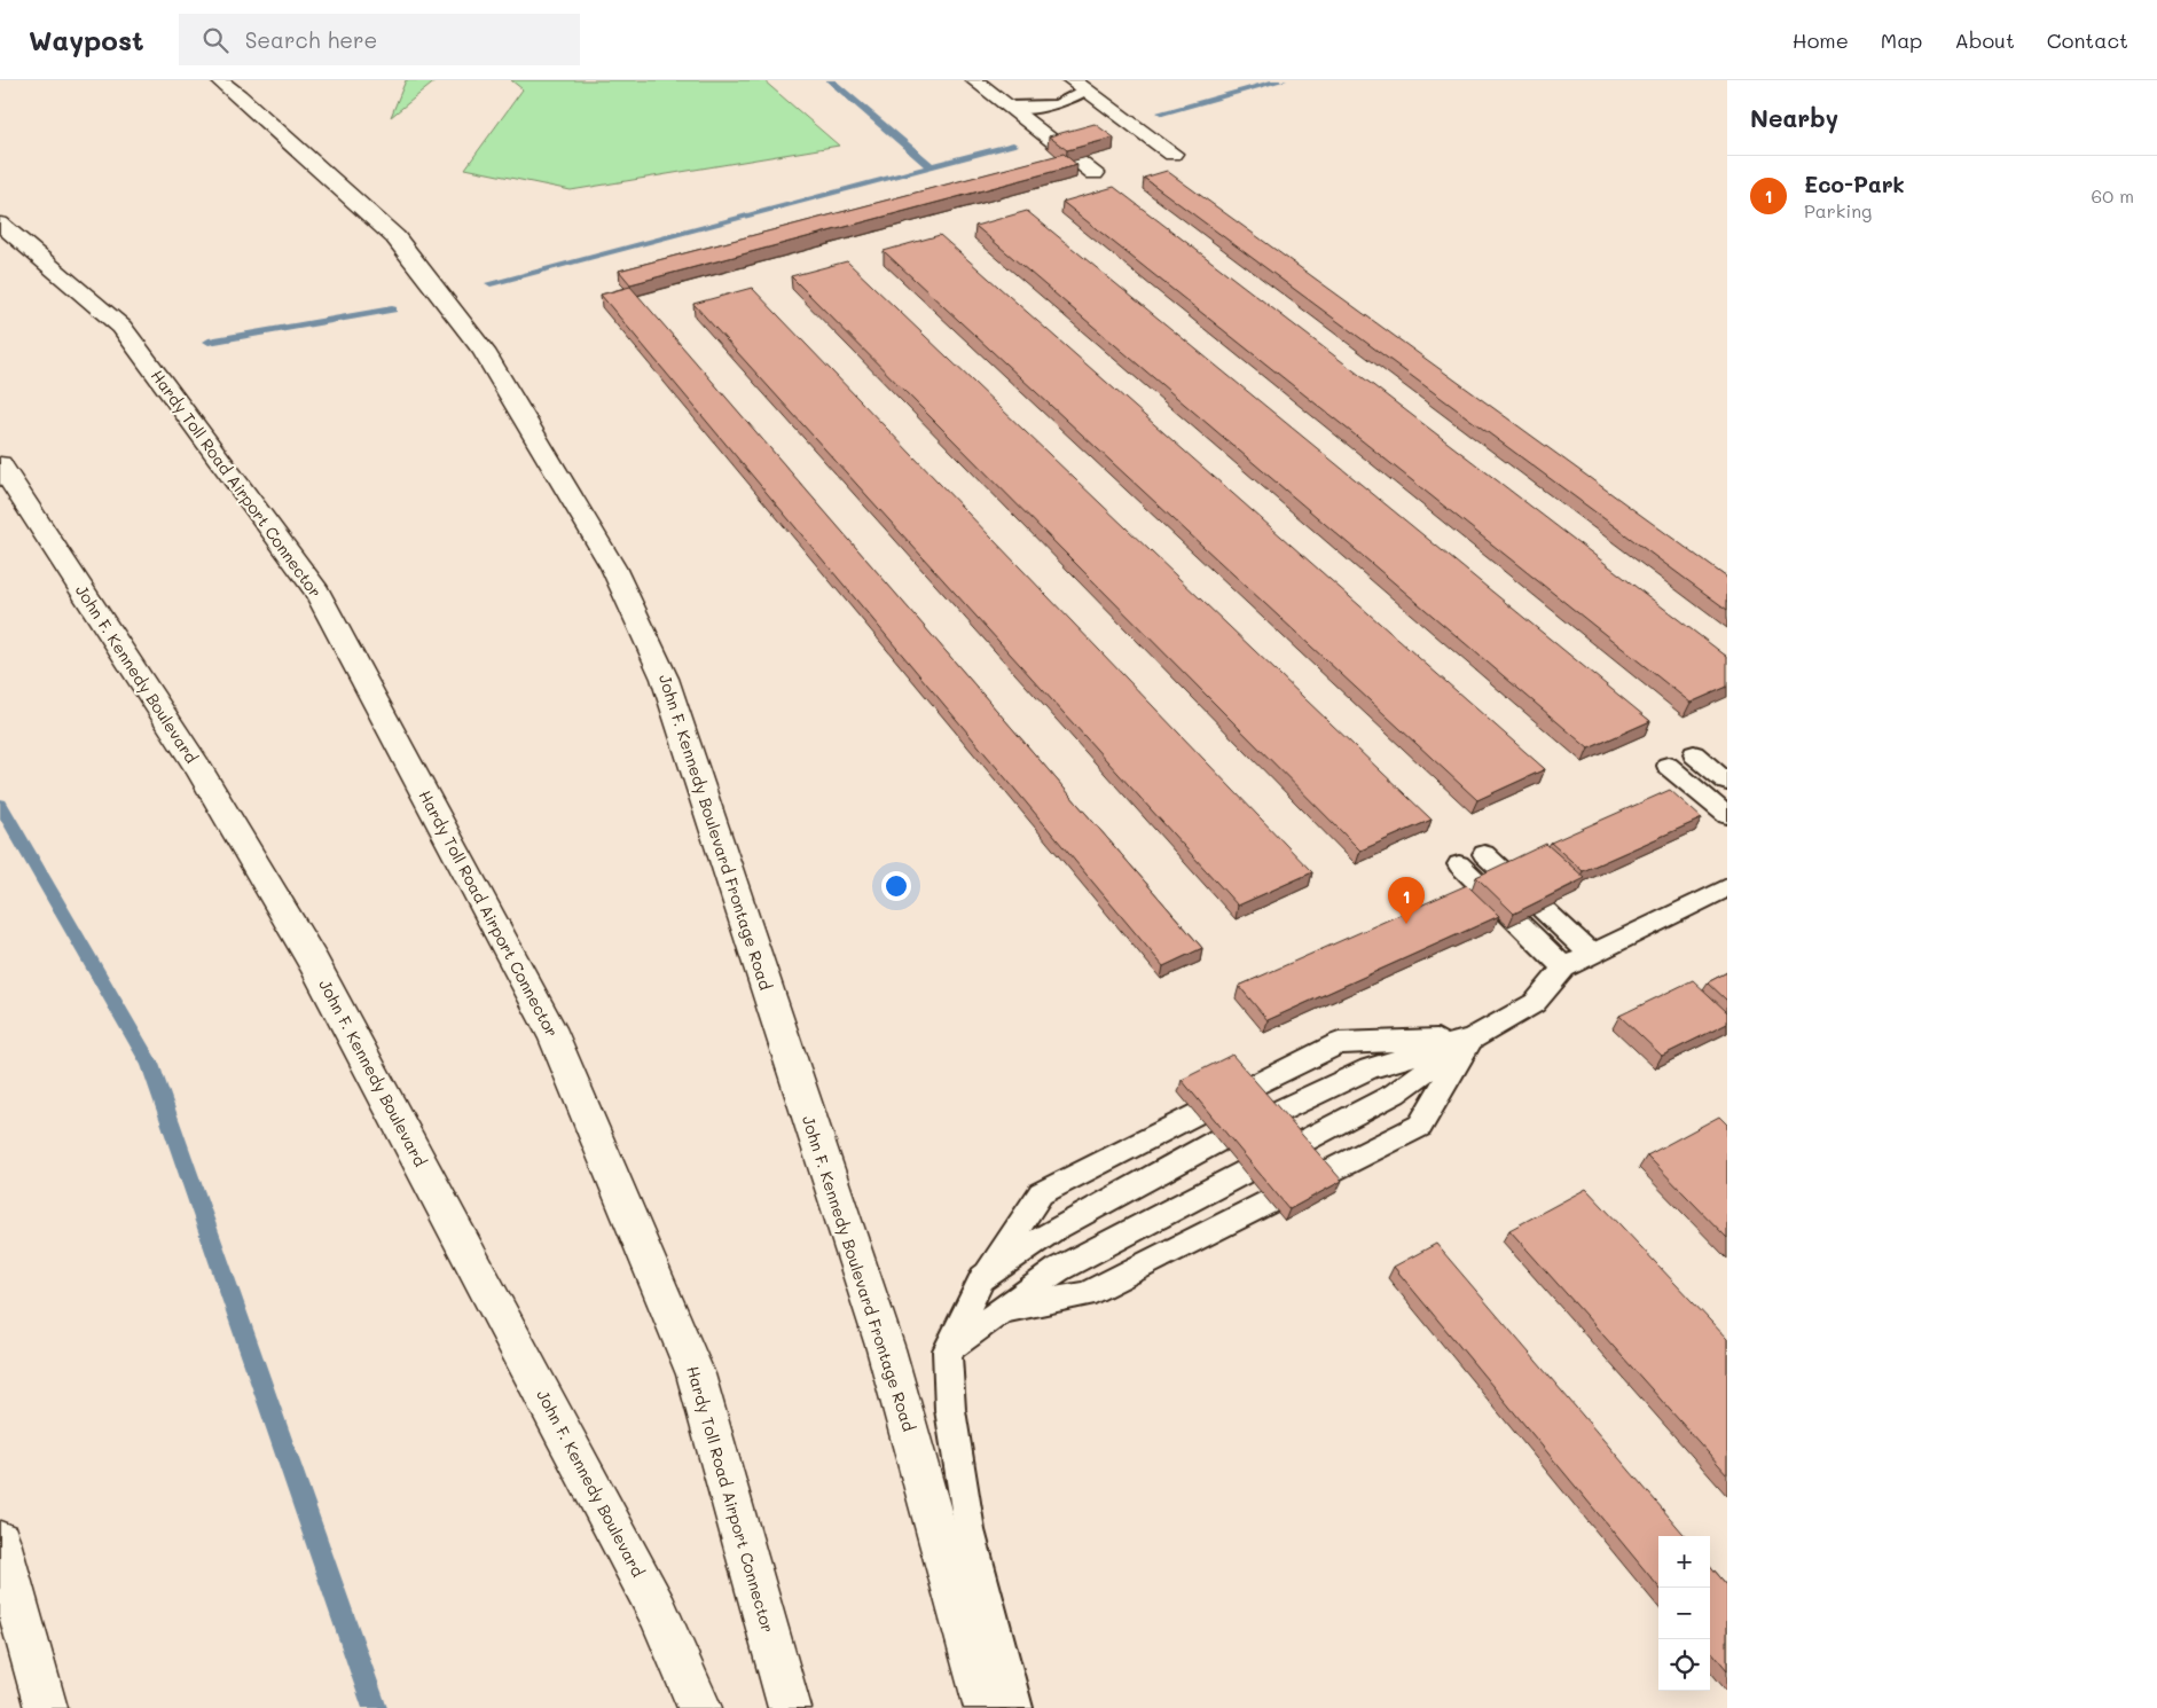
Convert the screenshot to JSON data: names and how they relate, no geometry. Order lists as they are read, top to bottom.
{
  "streets": {
    "main road": ["Hardy Toll Road Airport Connector", "John F. Kennedy Boulevard", "John F. Kennedy Boulevard Frontage Road"]
  },
  "page": {
    "header": "Waypost",
    "search": "Search here",
    "nav": [
      "Home",
      "Map",
      "About",
      "Contact"
    ],
    "heading": "Nearby",
    "list": [
      {
        "mark": "1",
        "name": "Eco-Park",
        "note": "Parking",
        "value": "60 m"
      }
    ],
    "pins": "1",
    "map_buttons": ["+", "−"]
  }
}
